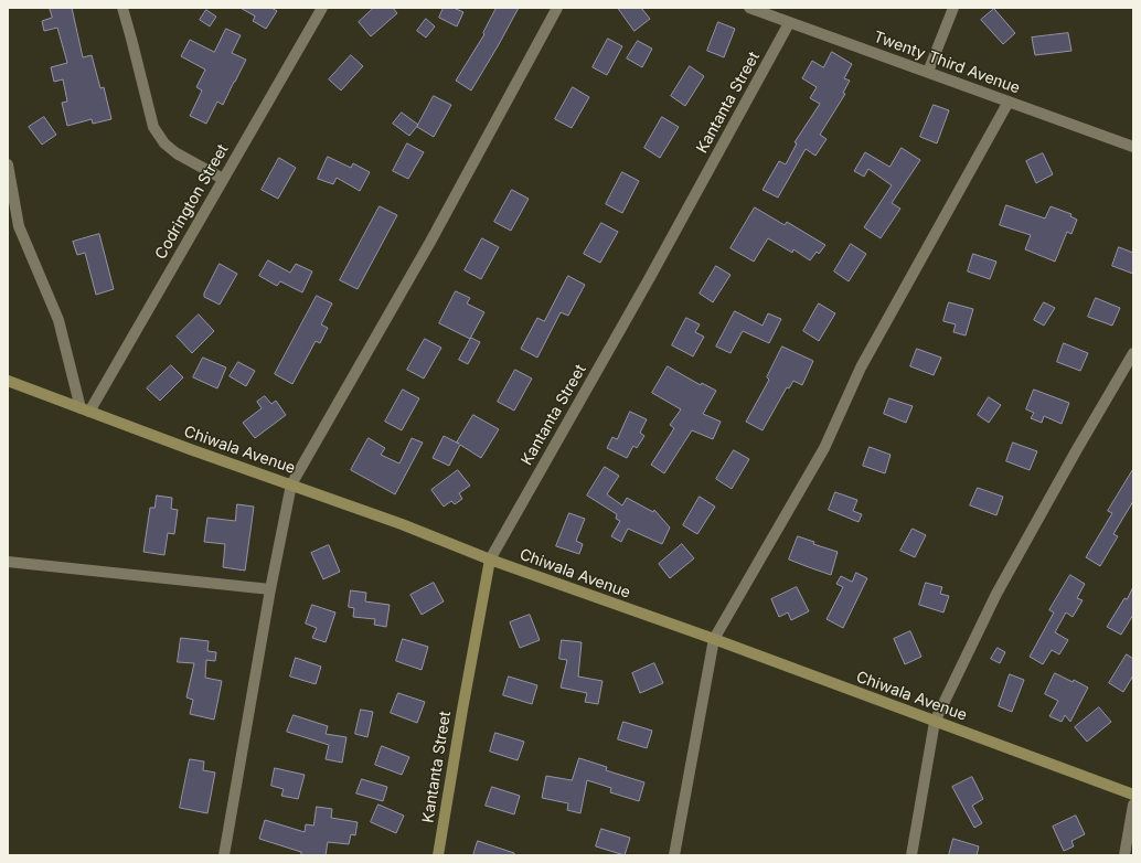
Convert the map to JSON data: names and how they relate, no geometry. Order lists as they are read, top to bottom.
{
  "streets": {
    "main road": ["Kantanta Street", "Chiwala Avenue"],
    "street": ["Twenty Third Avenue", "Codrington Street"]
  },
  "crossings": [
    ["Twenty Third Avenue", "Kantanta Street"],
    ["Kantanta Street", "Chiwala Avenue"],
    ["Codrington Street", "Chiwala Avenue"]
  ]
}
